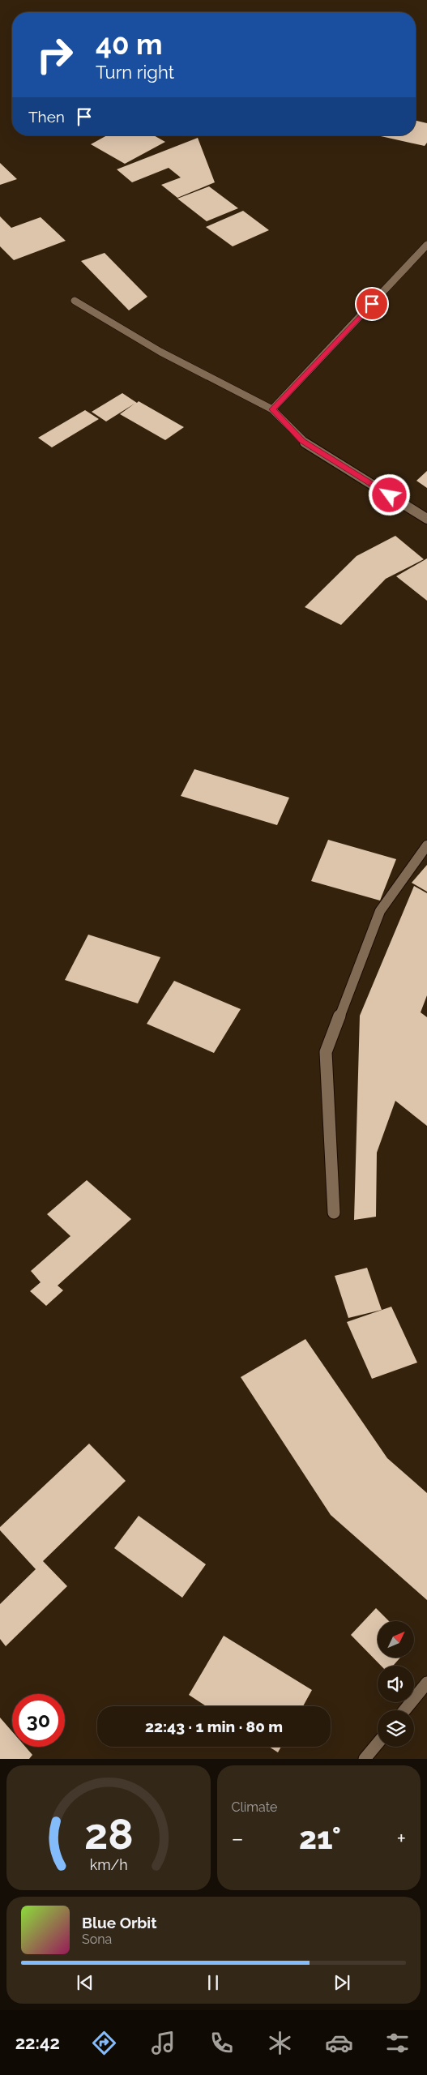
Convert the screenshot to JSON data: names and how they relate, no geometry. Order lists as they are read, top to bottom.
{
  "north": "top right",
  "page": {
    "turn": ["40 m", "Turn right"],
    "then": "Then",
    "limit": "30",
    "trip": "22:43 · 1 min · 80 m",
    "tile": "Climate",
    "heat": ["−", "21°", "+"],
    "song": ["Blue Orbit", "Sona"],
    "tabs": "22:42",
    "gauge": ["28", "km/h"]
  }
}
